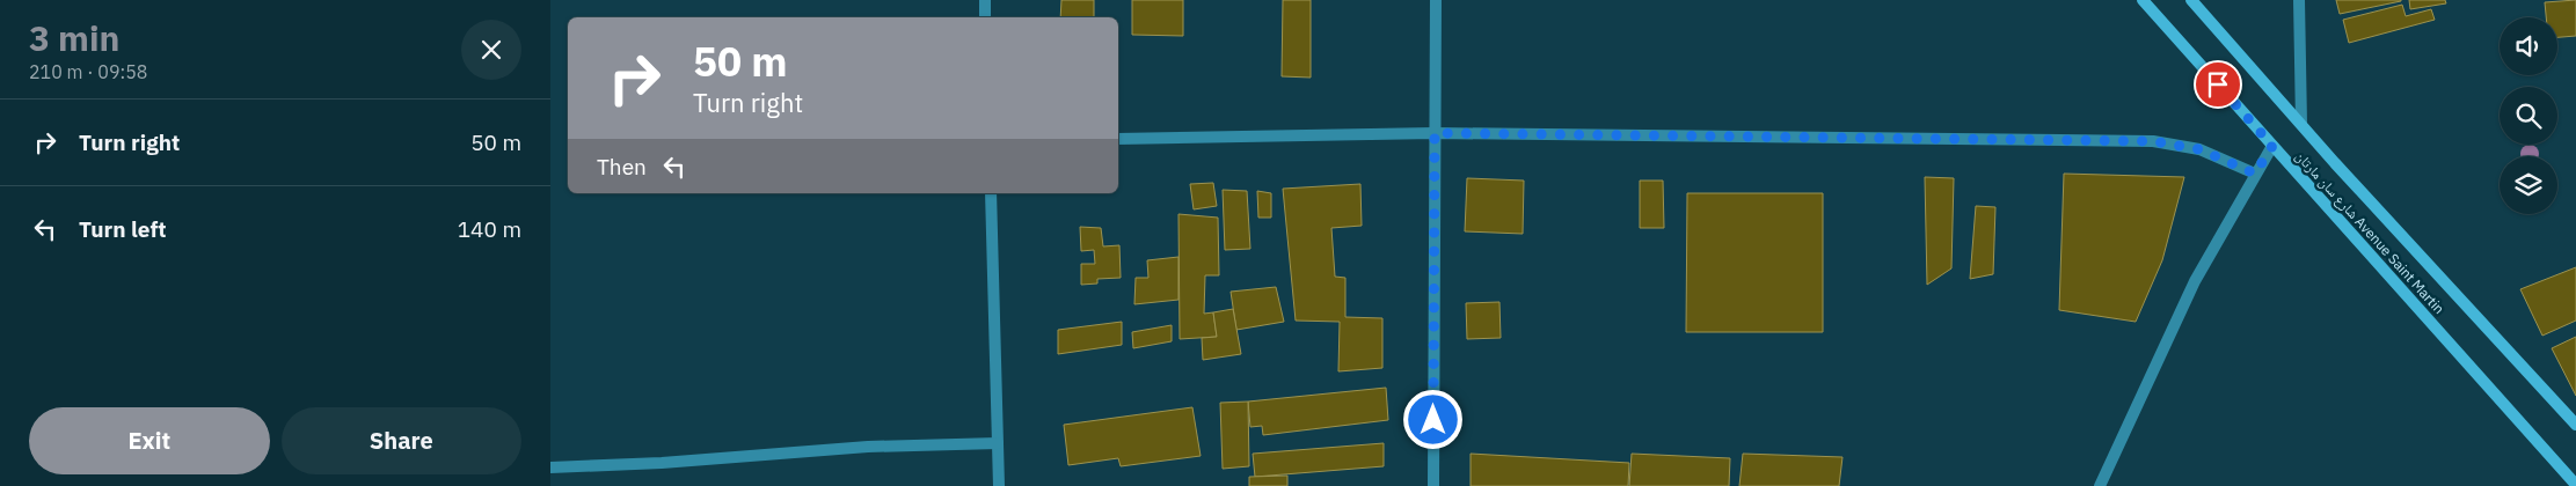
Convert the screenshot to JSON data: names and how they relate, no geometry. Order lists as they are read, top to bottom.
{
  "streets": {
    "main road": ["شارع سان مارتان Avenue Saint Martin"]
  },
  "page": {
    "heading": ["3 min", "210 m · 09:58"],
    "turn": ["50 m", "Turn right"],
    "list": [
      {
        "name": "Turn right",
        "value": "50 m"
      },
      {
        "name": "Turn left",
        "value": "140 m"
      }
    ],
    "then": "Then",
    "buttons": ["Exit", "Share"]
  }
}
